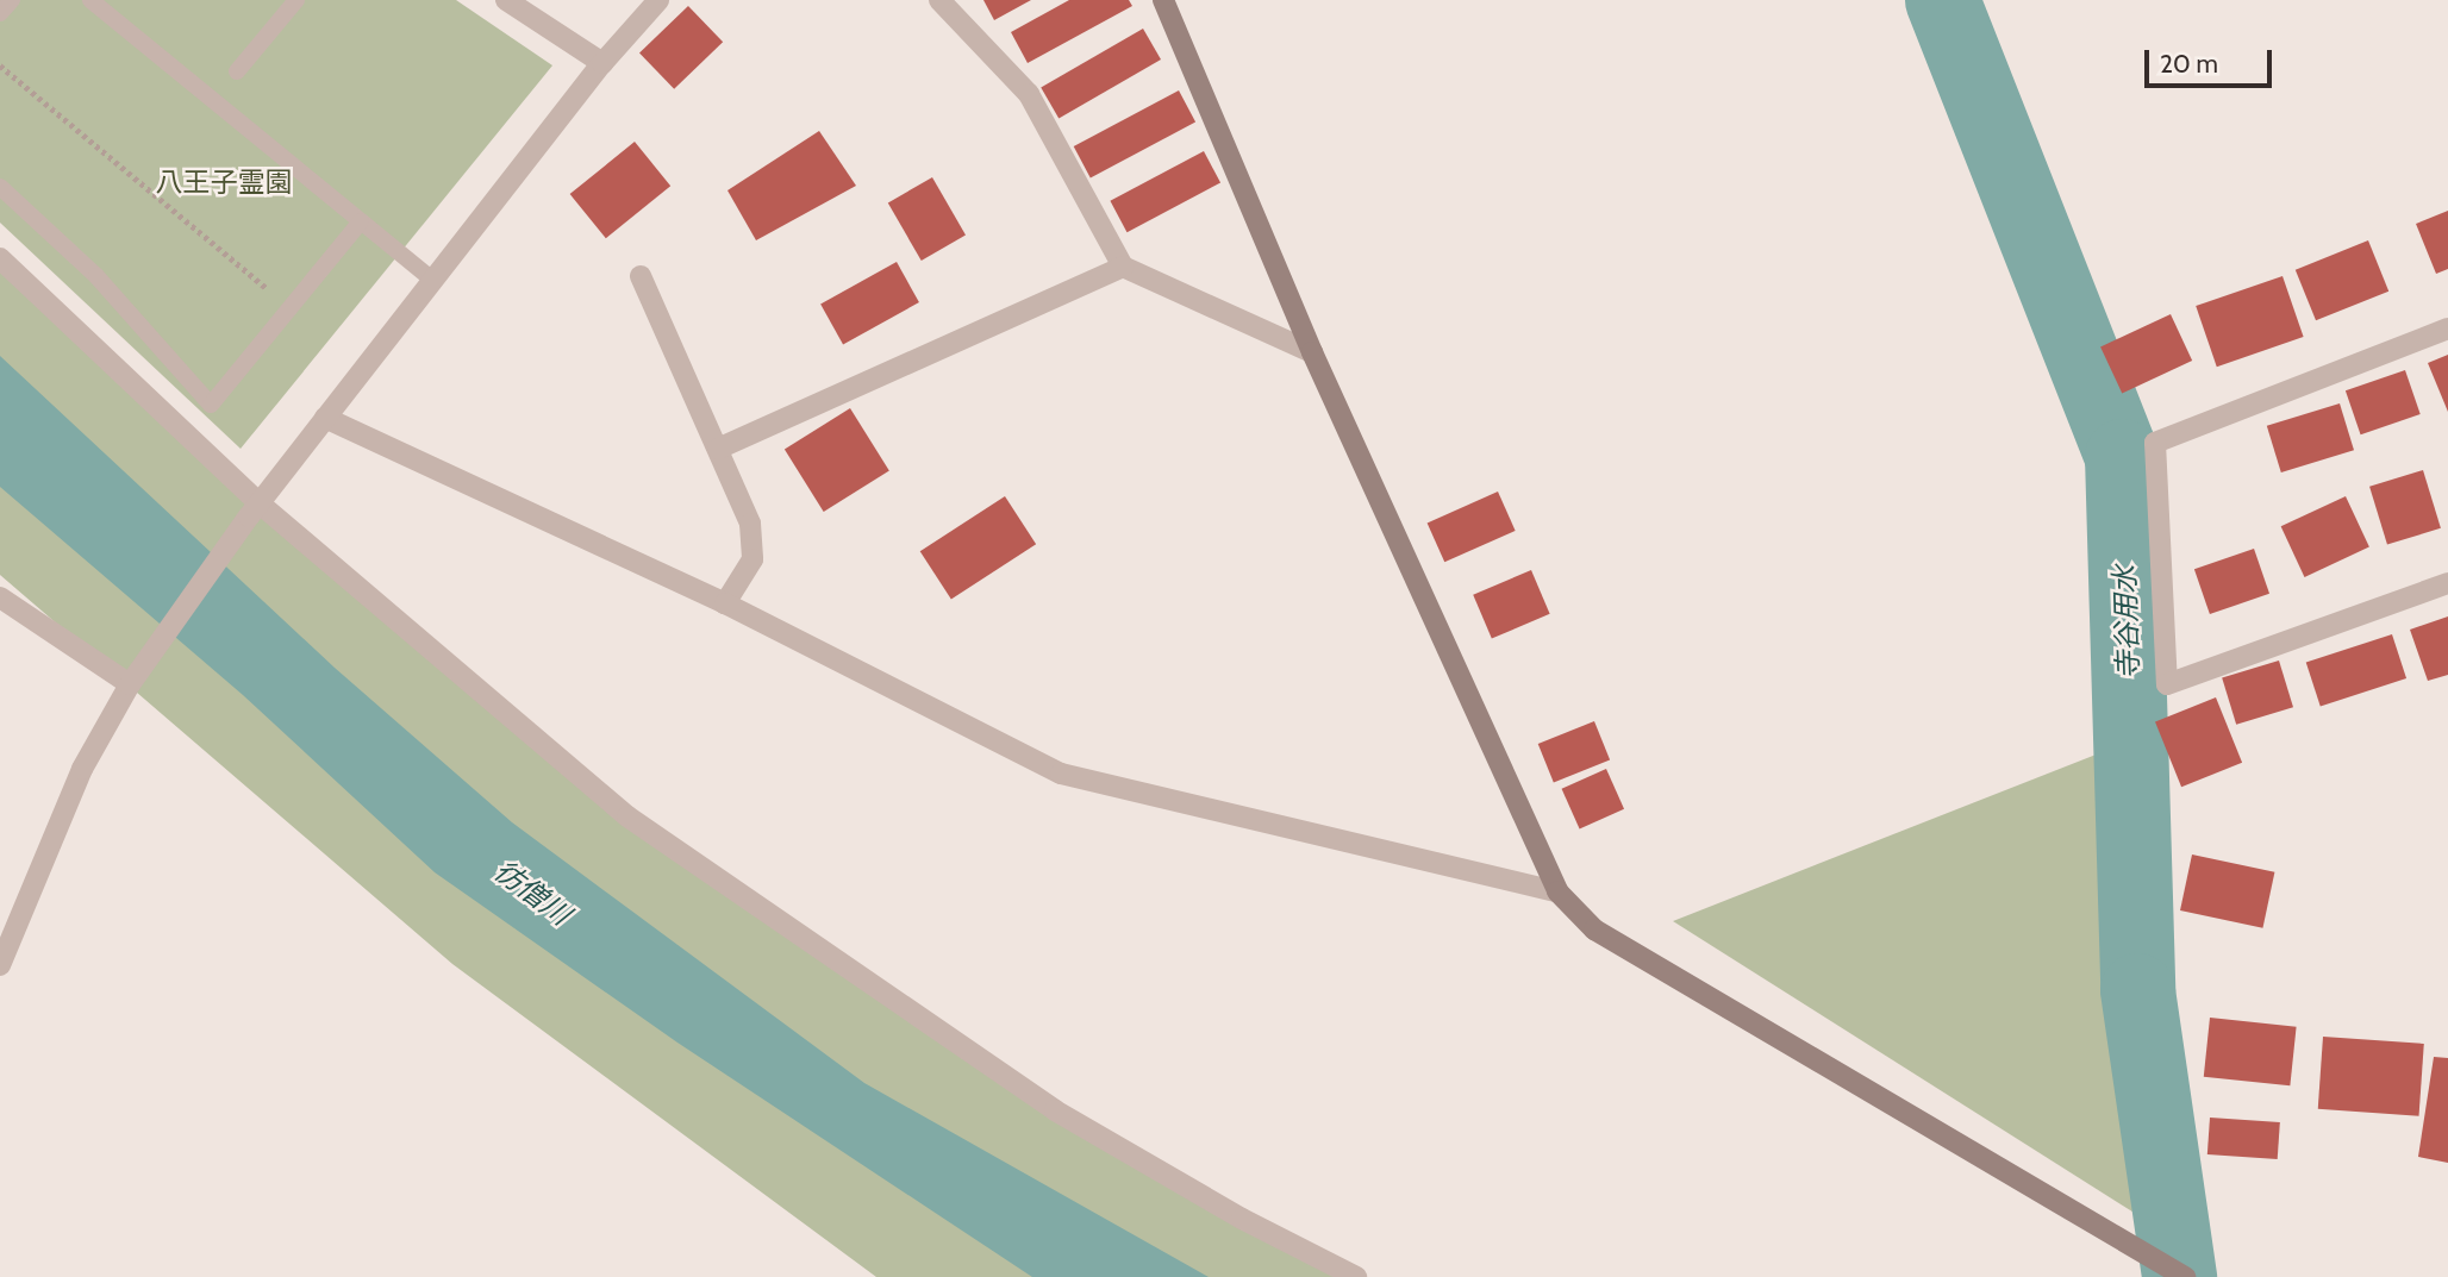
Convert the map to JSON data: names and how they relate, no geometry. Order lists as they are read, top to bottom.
{
  "water": ["寺谷用水", "彷僧川"],
  "parks": ["八王子霊園"],
  "scale_bar": "20 m"
}
